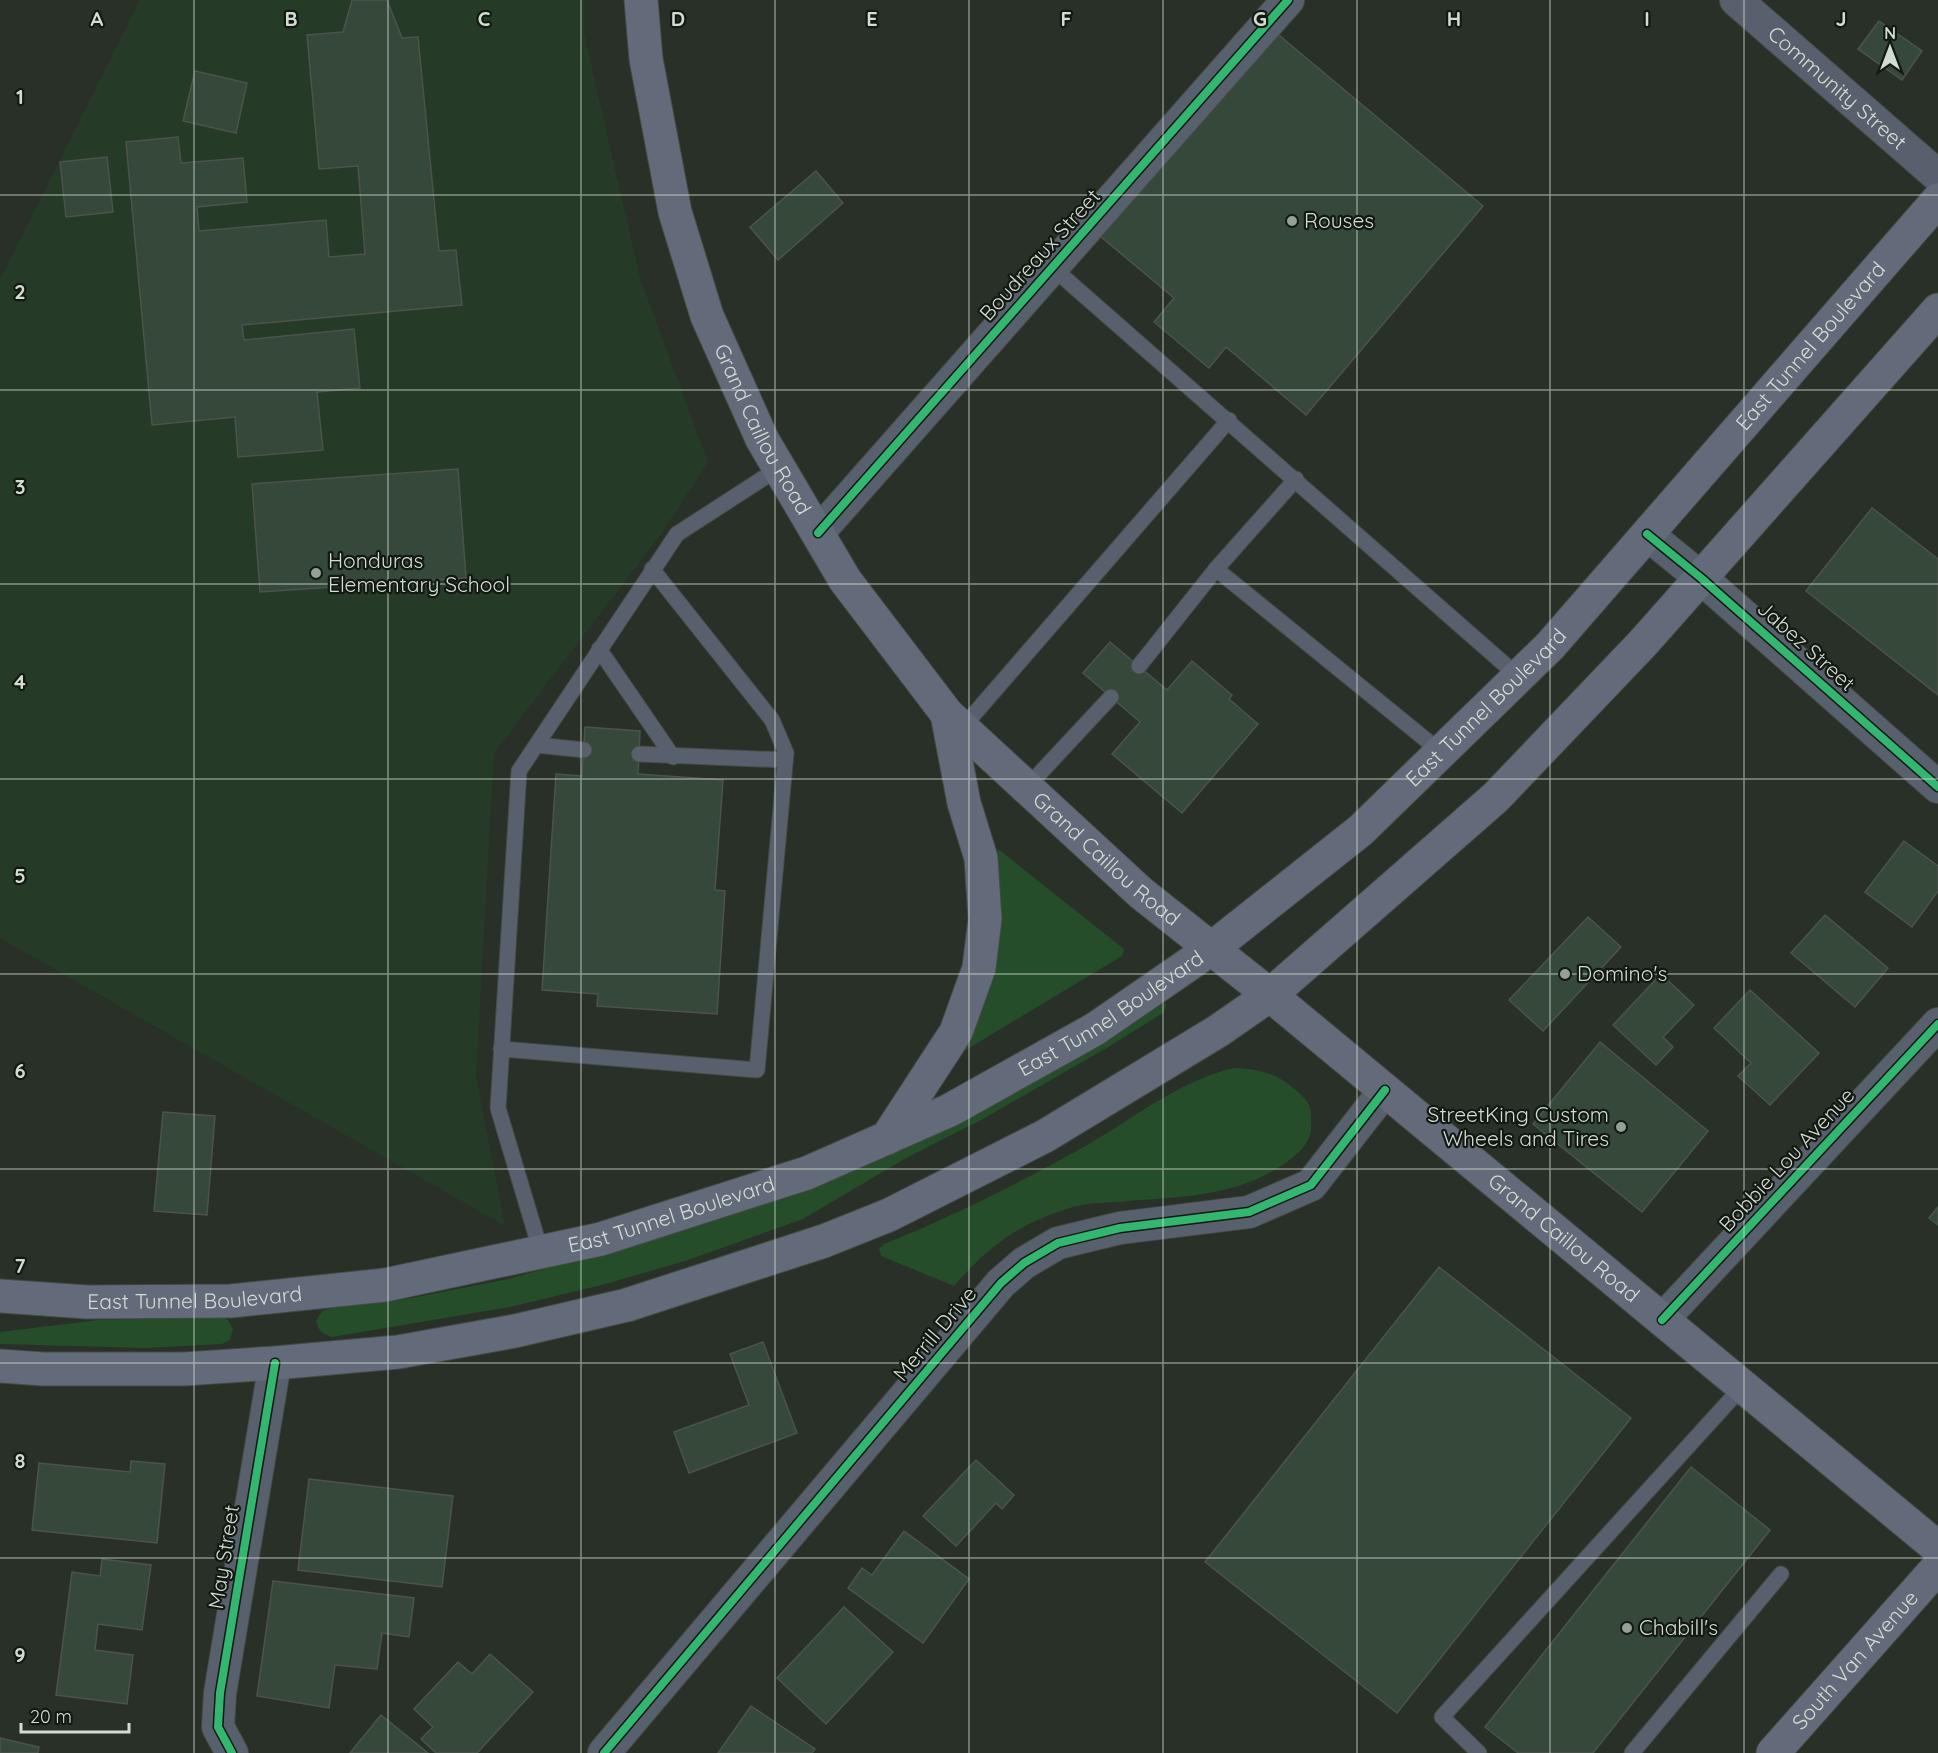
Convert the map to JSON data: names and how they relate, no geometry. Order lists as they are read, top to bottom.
{
  "streets": {
    "main road": ["East Tunnel Boulevard", "Grand Caillou Road", "South Van Avenue"],
    "street": [
      "Community Street",
      "Boudreaux Street",
      "Jabez Street",
      "Bobbie Lou Avenue",
      "Merrill Drive",
      "May Street"
    ]
  },
  "crossings": [
    ["Boudreaux Street", "Grand Caillou Road"],
    ["East Tunnel Boulevard", "Grand Caillou Road"],
    ["East Tunnel Boulevard", "Jabez Street"],
    ["Grand Caillou Road", "Bobbie Lou Avenue"],
    ["Grand Caillou Road", "Merrill Drive"]
  ],
  "places": [
    "Rouses",
    "Honduras Elementary School",
    "Domino's",
    "StreetKing Custom Wheels and Tires",
    "Chabill's"
  ],
  "scale_bar": "20 m",
  "north": "top",
  "grid": {
    "columns": [
      "A",
      "B",
      "C",
      "D",
      "E",
      "F",
      "G",
      "H",
      "I",
      "J"
    ],
    "rows": [
      "1",
      "2",
      "3",
      "4",
      "5",
      "6",
      "7",
      "8",
      "9"
    ]
  }
}
